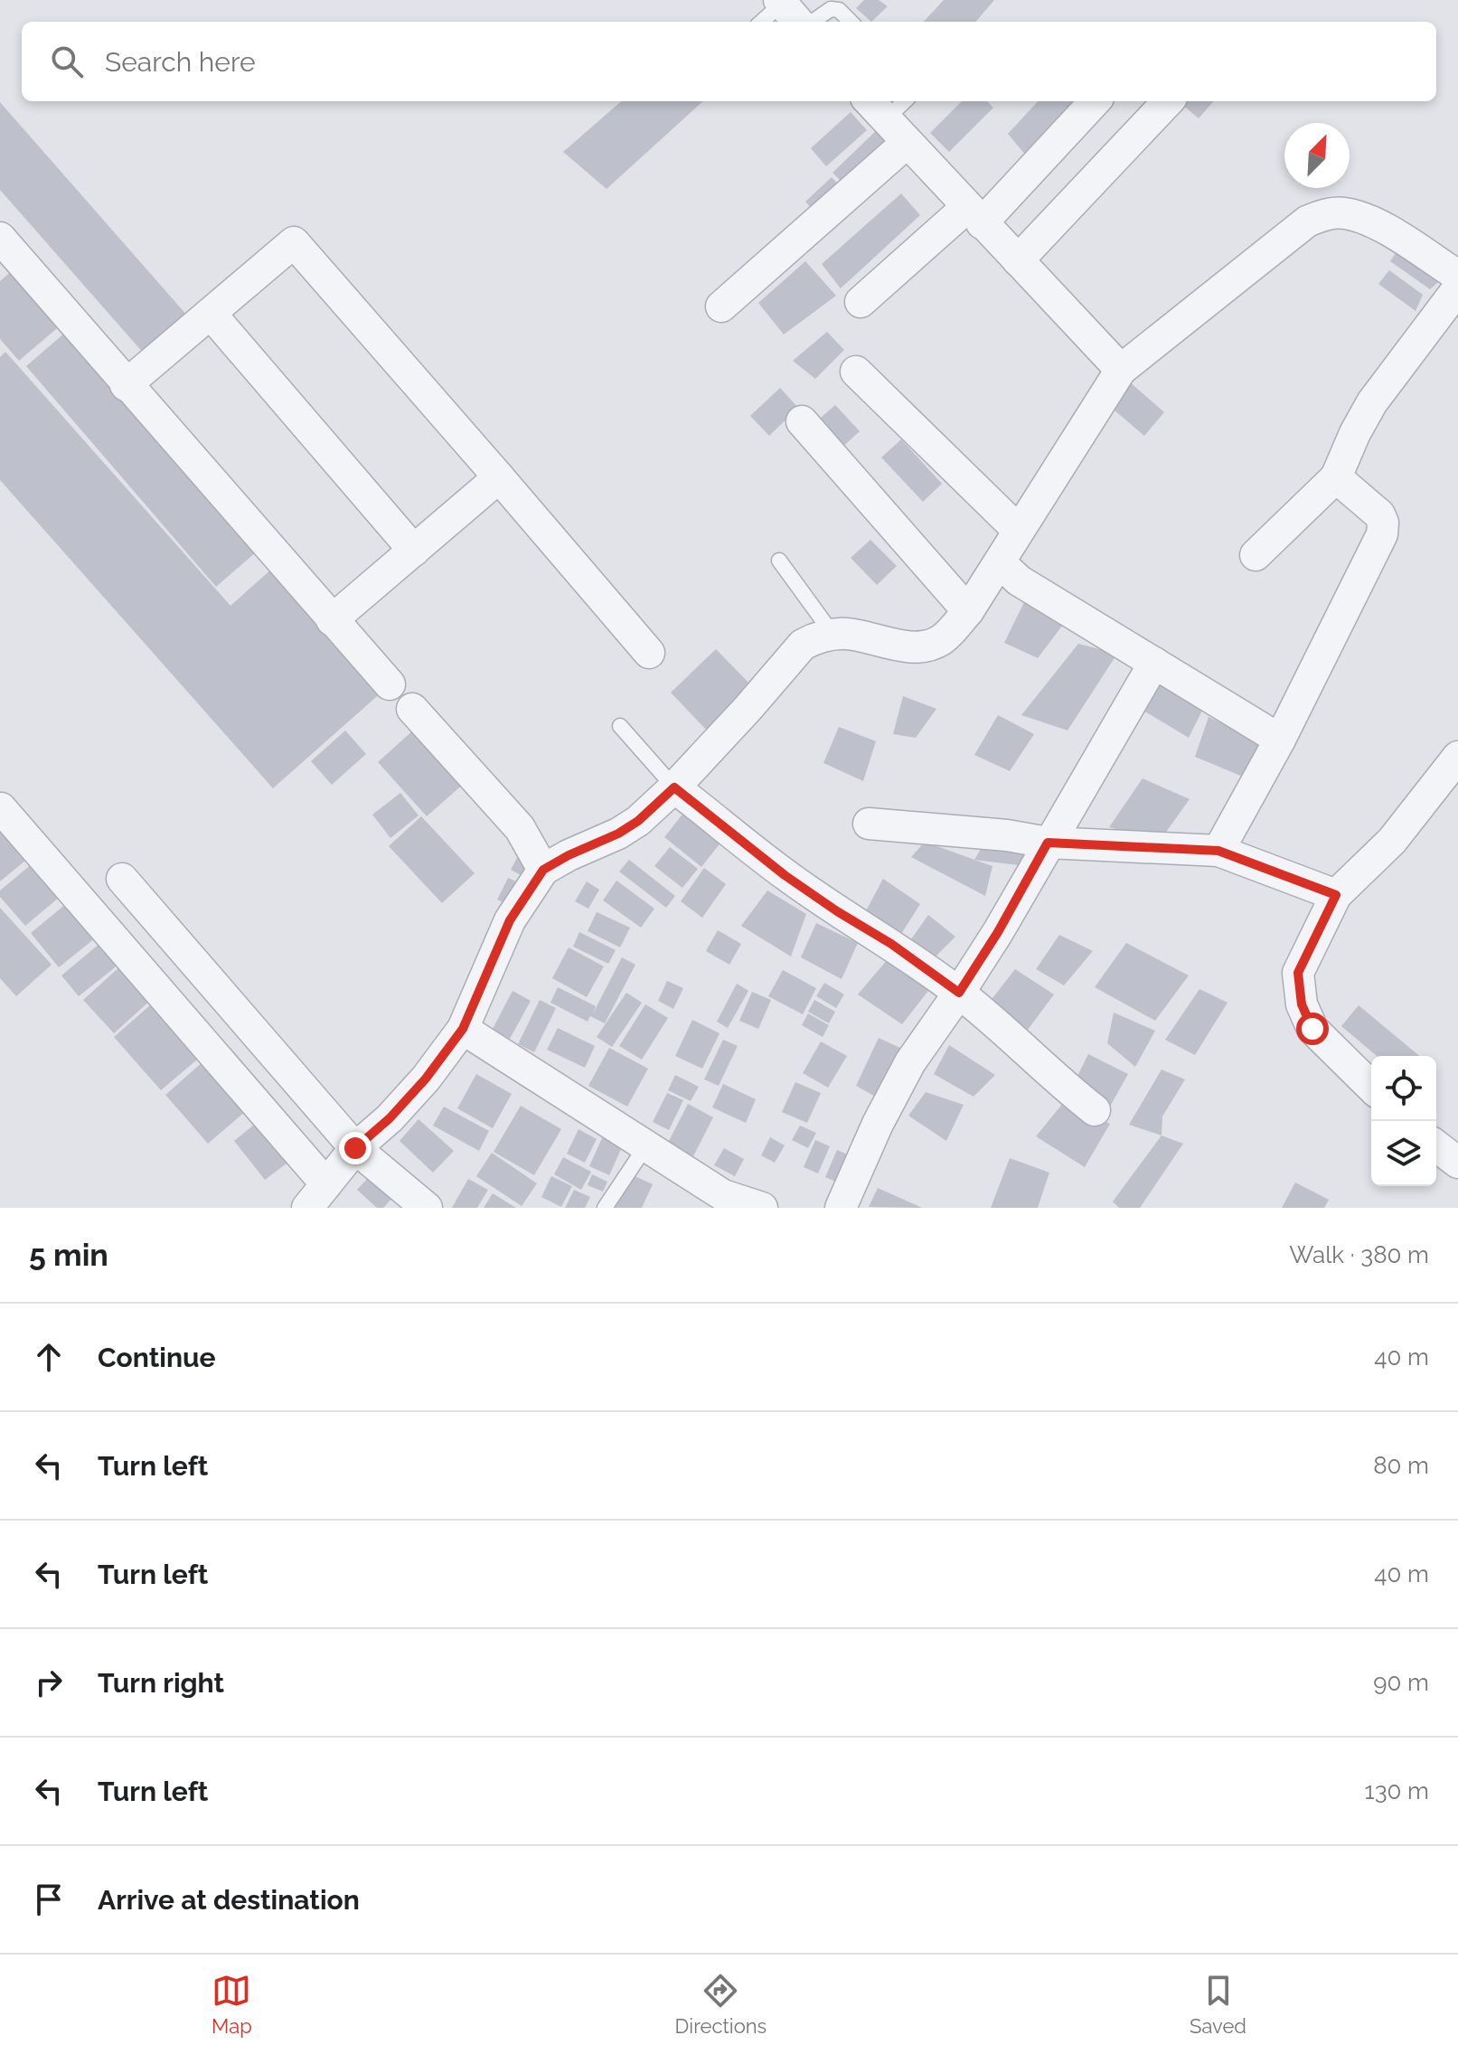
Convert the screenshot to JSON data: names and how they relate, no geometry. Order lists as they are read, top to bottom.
{
  "north": "top right",
  "page": {
    "search": "Search here",
    "heading": ["5 min", "Walk · 380 m"],
    "list": [
      ["Continue", "40 m"],
      ["Turn left", "80 m"],
      ["Turn left", "40 m"],
      ["Turn right", "90 m"],
      ["Turn left", "130 m"],
      "Arrive at destination"
    ],
    "nav": ["Map", "Directions", "Saved"]
  }
}
